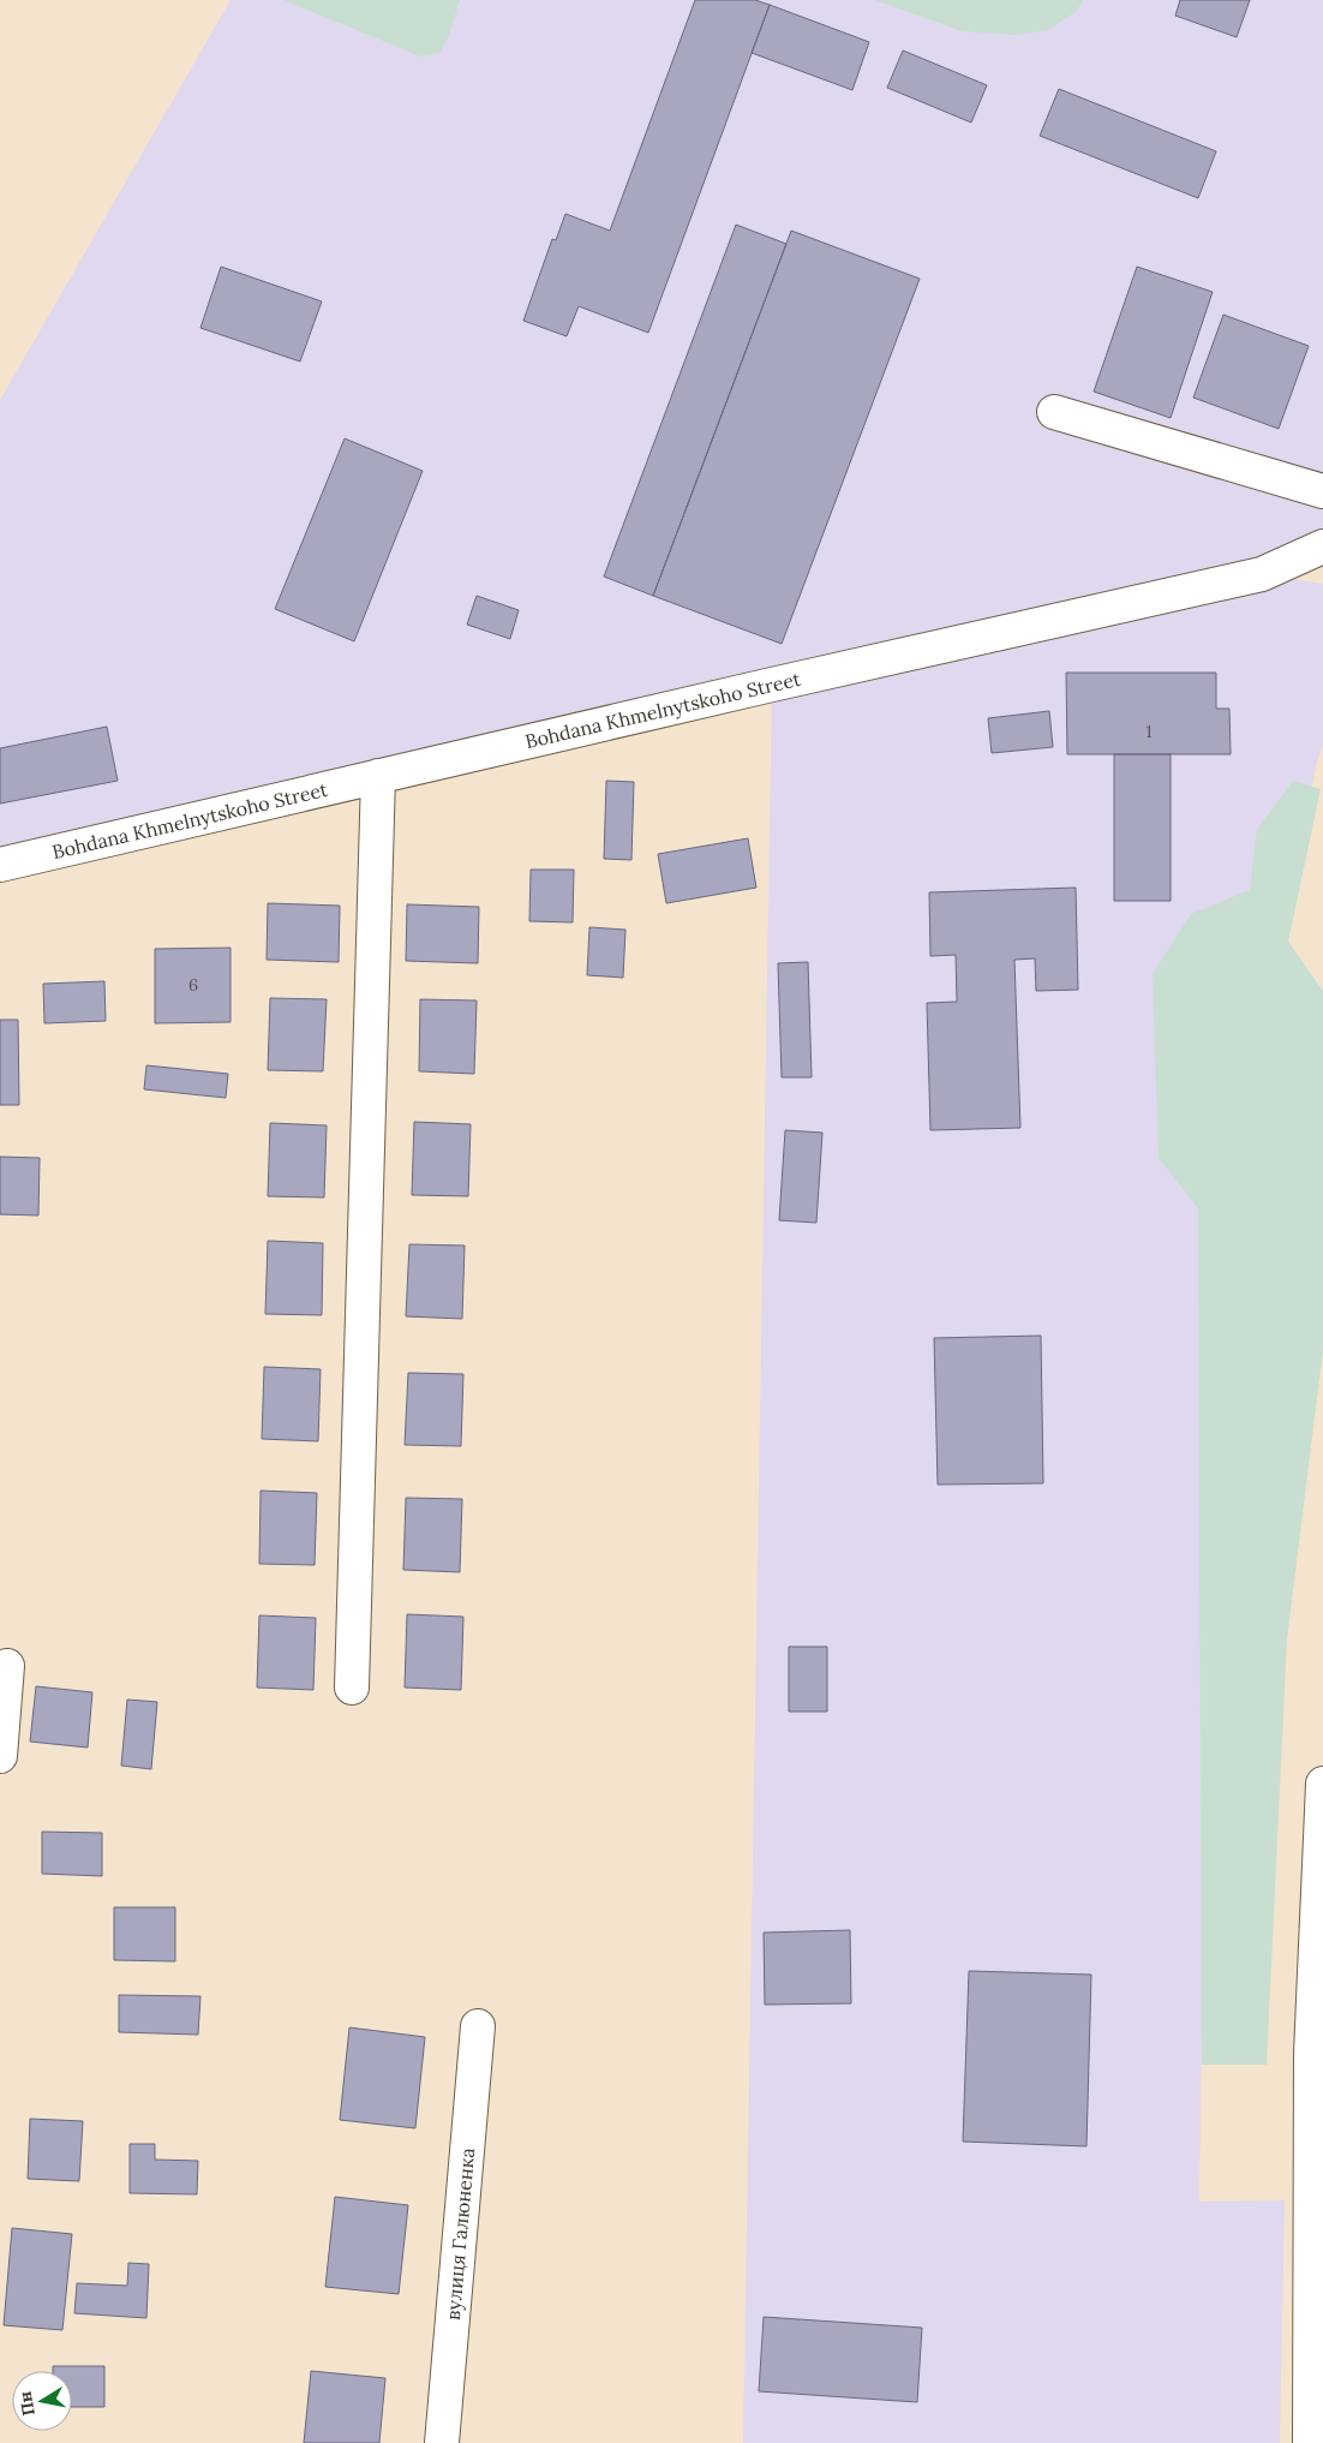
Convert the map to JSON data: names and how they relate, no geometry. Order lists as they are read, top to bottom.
{
  "streets": {
    "main road": ["Bohdana Khmelnytskoho Street", "вулиця Галюненка"]
  },
  "house_numbers": ["1", "6"],
  "north": "left"
}
